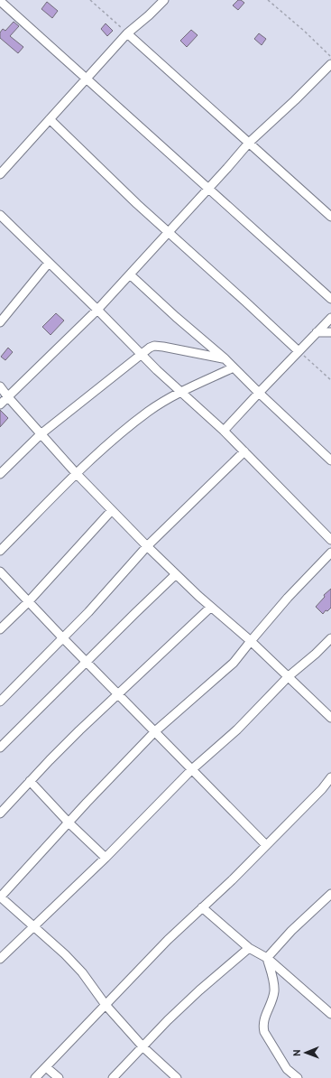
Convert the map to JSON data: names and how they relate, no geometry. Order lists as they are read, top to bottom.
{
  "north": "left"
}
